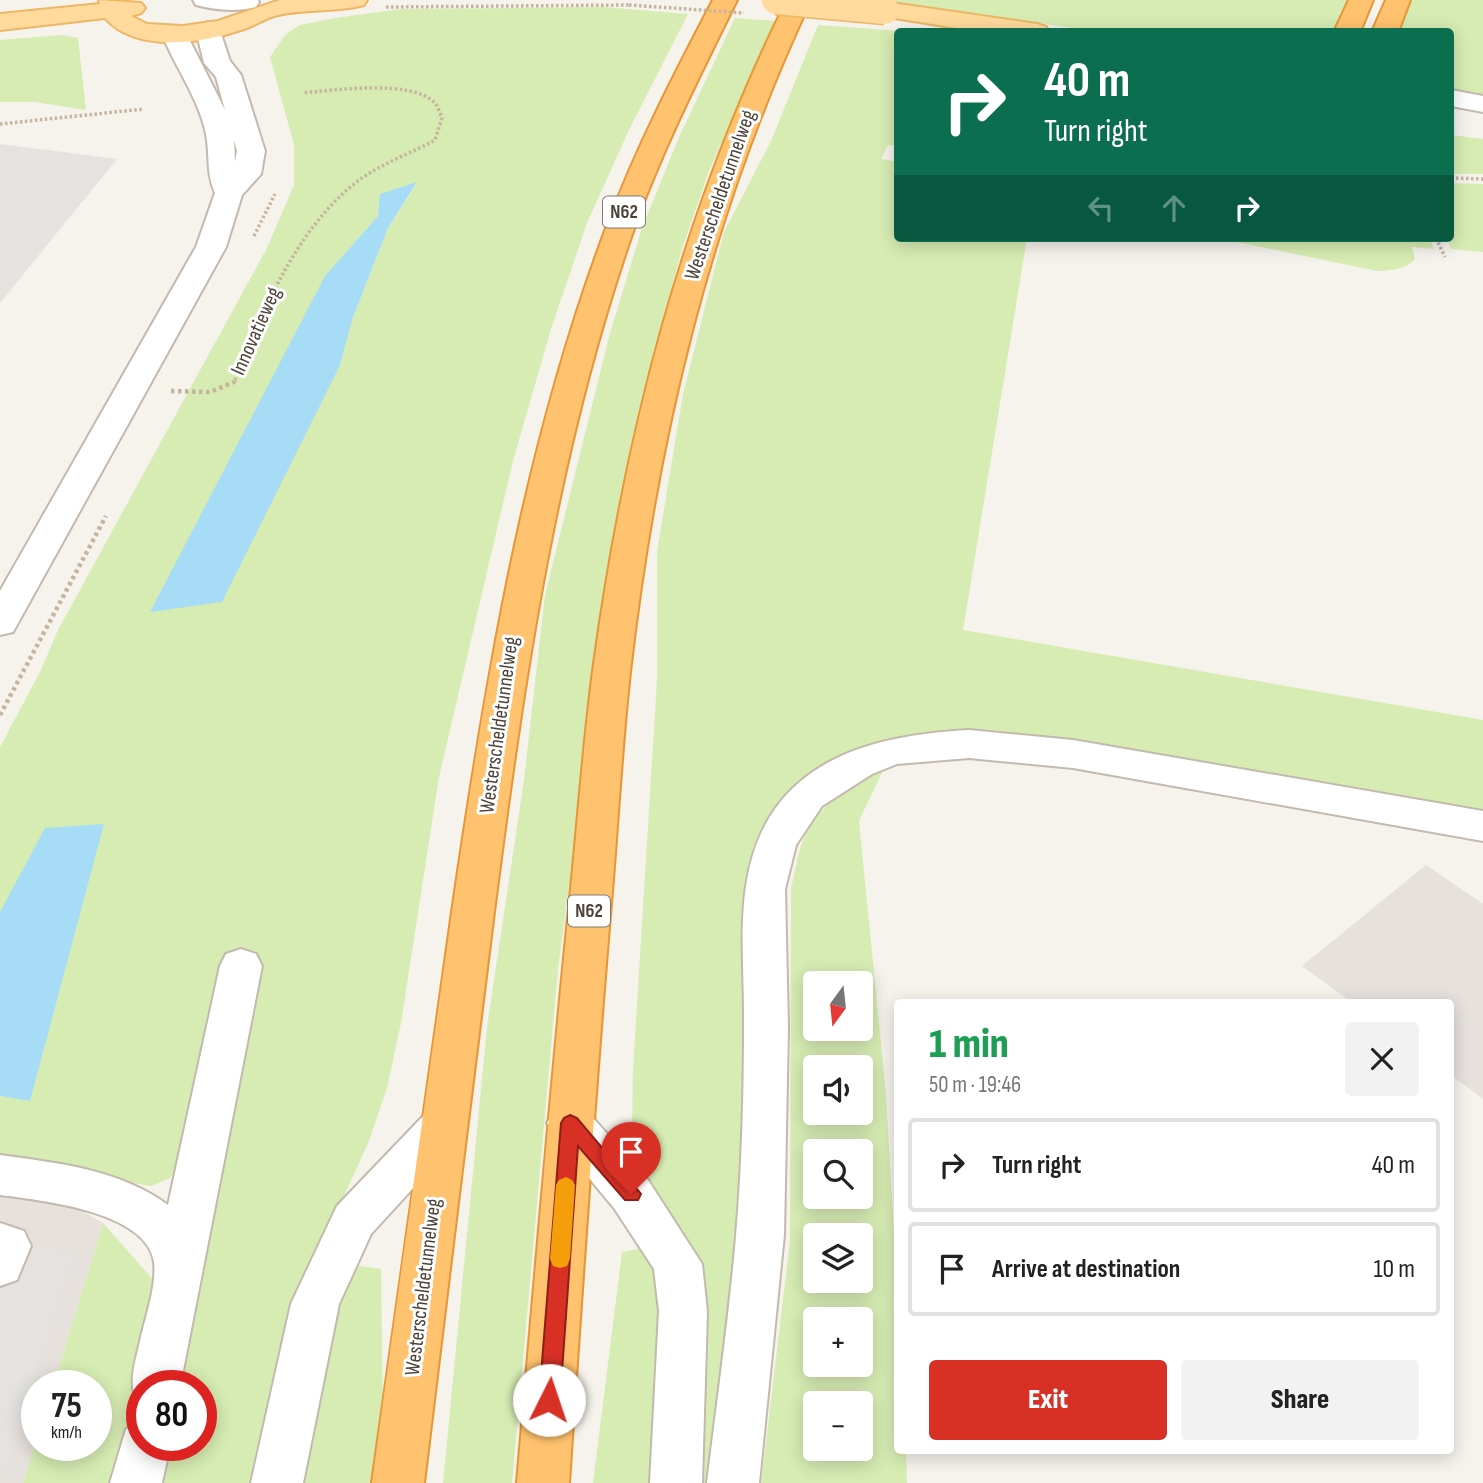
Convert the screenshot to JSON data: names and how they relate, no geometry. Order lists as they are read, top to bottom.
{
  "streets": {
    "highway": ["Westerscheldetunnelweg", "N62"],
    "path": ["Innovatieweg"]
  },
  "north": "bottom",
  "page": {
    "turn": ["40 m", "Turn right"],
    "map_buttons": ["+", "−"],
    "heading": ["1 min", "50 m · 19:46"],
    "list": [
      {
        "name": "Turn right",
        "value": "40 m"
      },
      {
        "name": "Arrive at destination",
        "value": "10 m"
      }
    ],
    "buttons": ["Exit", "Share"],
    "speed": "75 km/h",
    "limit": "80"
  }
}
